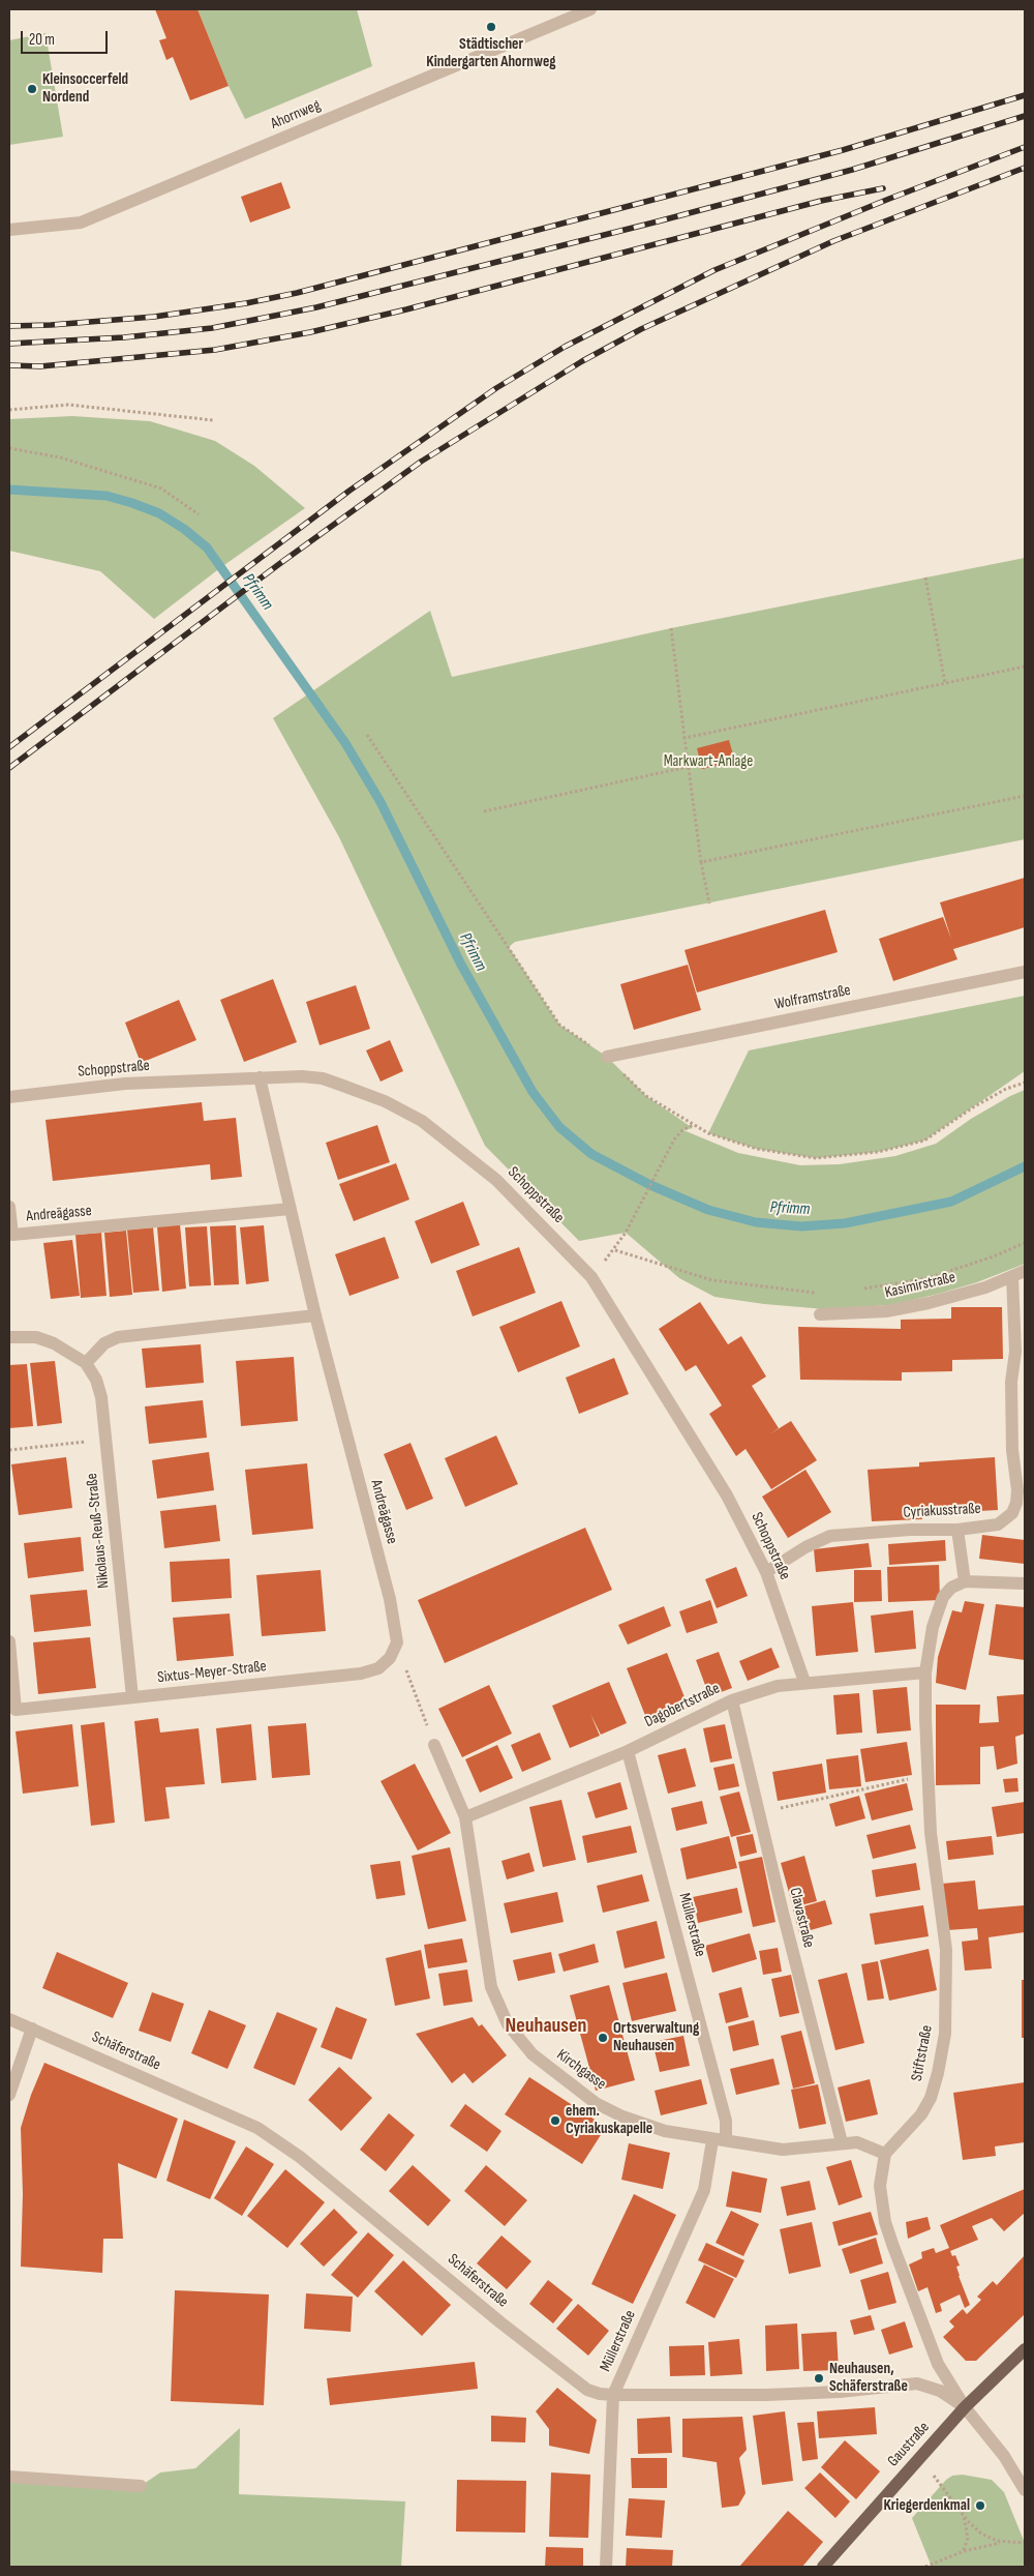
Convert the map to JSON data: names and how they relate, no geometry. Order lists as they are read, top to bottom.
{
  "streets": {
    "main road": ["Gaustraße"],
    "street": [
      "Ahornweg",
      "Wolframstraße",
      "Schoppstraße",
      "Andreägasse",
      "Kasimirstraße",
      "Cyriakusstraße",
      "Nikolaus-Reuß-Straße",
      "Sixtus-Meyer-Straße",
      "Dagobertstraße",
      "Clavastraße",
      "Müllerstraße",
      "Schäferstraße",
      "Stiftstraße",
      "Kirchgasse"
    ]
  },
  "crossings": [
    ["Schoppstraße", "Andreägasse"],
    ["Schoppstraße", "Cyriakusstraße"],
    ["Schoppstraße", "Dagobertstraße"],
    ["Andreägasse", "Sixtus-Meyer-Straße"],
    ["Kasimirstraße", "Cyriakusstraße"],
    ["Nikolaus-Reuß-Straße", "Sixtus-Meyer-Straße"],
    ["Dagobertstraße", "Clavastraße"],
    ["Dagobertstraße", "Müllerstraße"],
    ["Dagobertstraße", "Stiftstraße"],
    ["Dagobertstraße", "Kirchgasse"],
    ["Clavastraße", "Kirchgasse"],
    ["Müllerstraße", "Schäferstraße"],
    ["Müllerstraße", "Kirchgasse"],
    ["Schäferstraße", "Gaustraße"],
    ["Stiftstraße", "Kirchgasse"]
  ],
  "districts": ["Neuhausen"],
  "water": ["Pfrimm"],
  "parks": ["Markwart-Anlage"],
  "places": [
    "Städtischer Kindergarten Ahornweg",
    "Kleinsoccerfeld Nordend",
    "Ortsverwaltung Neuhausen",
    "ehem. Cyriakuskapelle",
    "Neuhausen, Schäferstraße",
    "Kriegerdenkmal"
  ],
  "scale_bar": "20 m"
}
